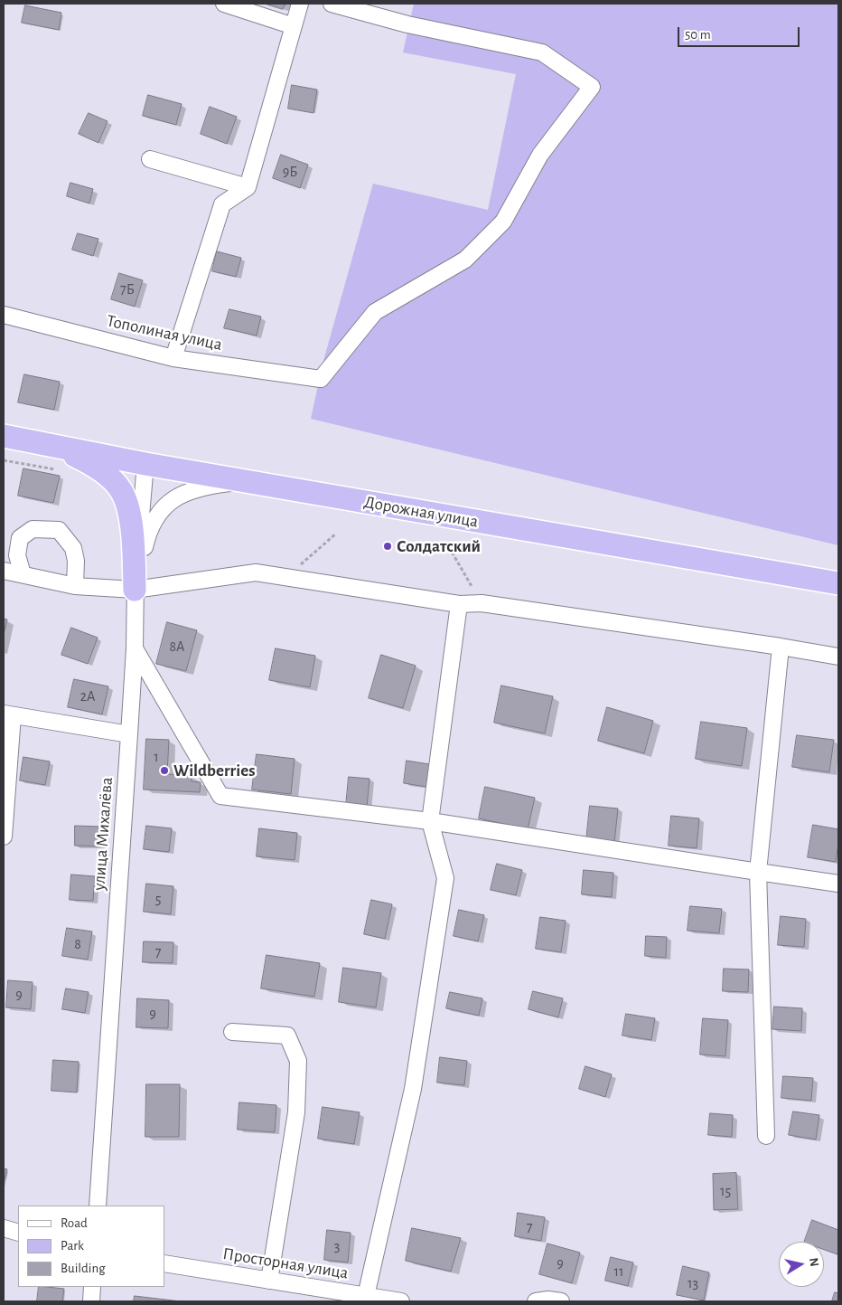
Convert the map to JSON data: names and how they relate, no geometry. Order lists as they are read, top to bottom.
{
  "streets": {
    "highway": ["Дорожная улица"],
    "street": ["Тополиная улица", "улица Михалёва", "Просторная улица"]
  },
  "crossings": [
    ["Дорожная улица", "улица Михалёва"]
  ],
  "places": ["Солдатский", "Wildberries"],
  "house_numbers": [
    "9Б",
    "7Б",
    "8А",
    "2А",
    "1",
    "5",
    "8",
    "7",
    "9",
    "9",
    "15",
    "7",
    "3",
    "9",
    "11",
    "13"
  ],
  "legend": ["Road", "Park", "Building"],
  "scale_bar": "50 m",
  "north": "right"
}
